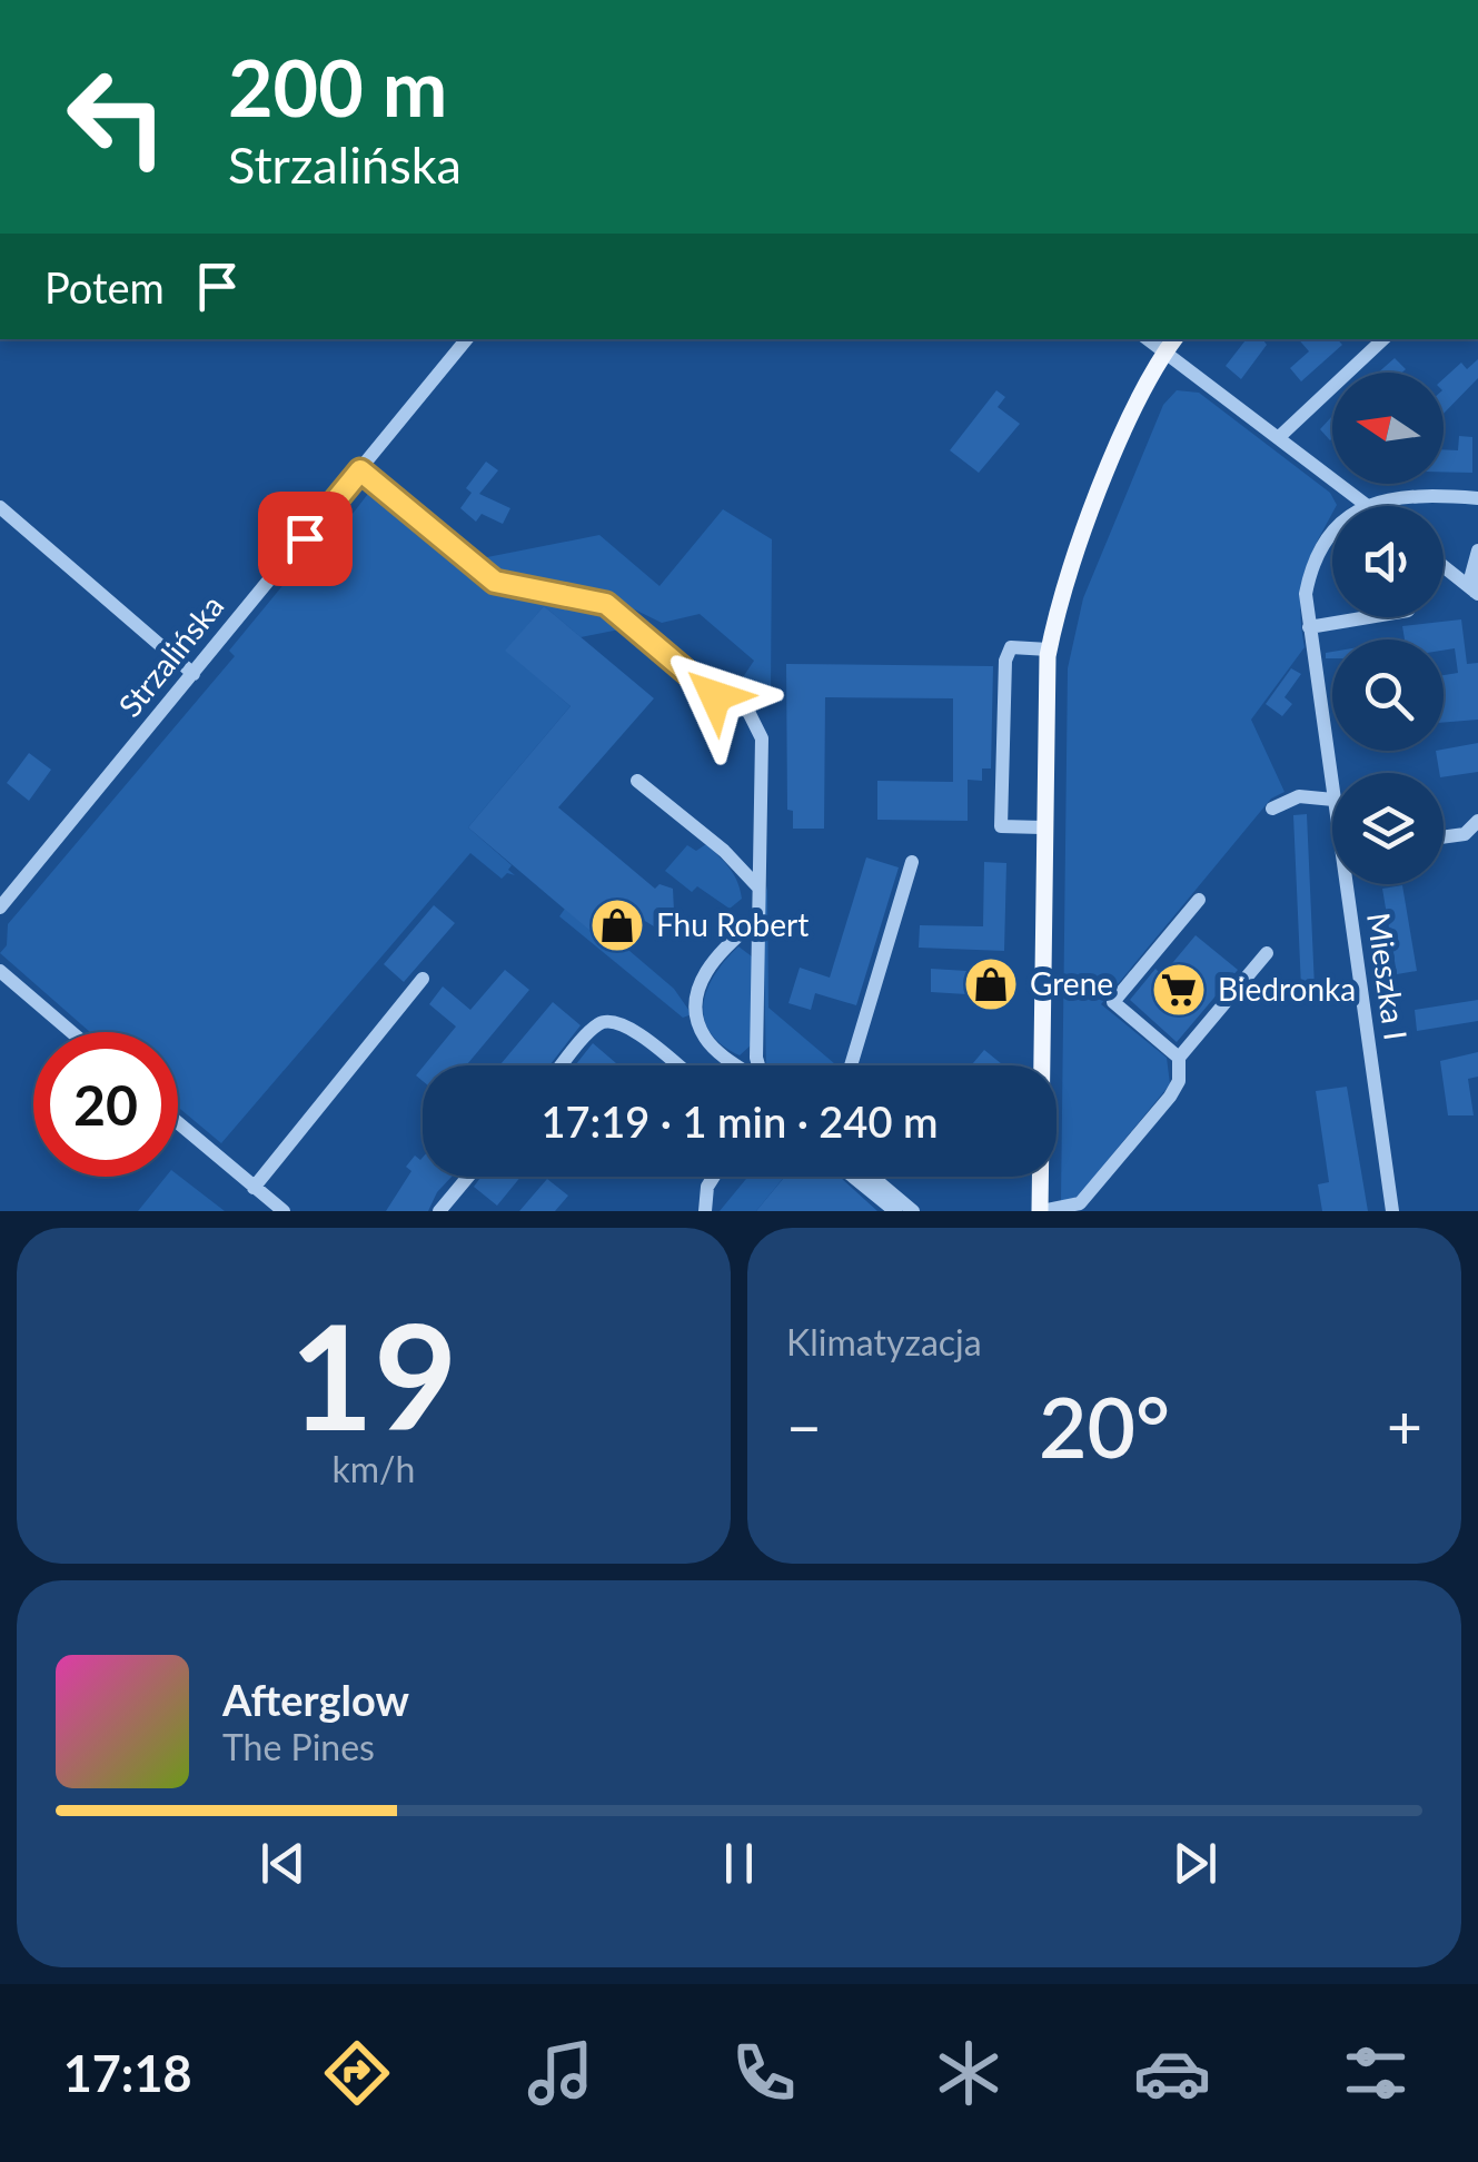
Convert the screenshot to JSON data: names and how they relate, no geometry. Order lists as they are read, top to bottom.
{
  "streets": {
    "street": ["Strzalińska", "Mieszka I"]
  },
  "places": {
    "shop": ["Fhu Robert", "Grene"],
    "supermarket": ["Biedronka"]
  },
  "north": "left",
  "page": {
    "turn": ["200 m", "Strzalińska"],
    "then": "Potem",
    "limit": "20",
    "trip": "17:19 · 1 min · 240 m",
    "tile": [
      ["19", "km/h"],
      "Klimatyzacja"
    ],
    "heat": ["−", "20°", "+"],
    "song": ["Afterglow", "The Pines"],
    "tabs": "17:18"
  }
}
